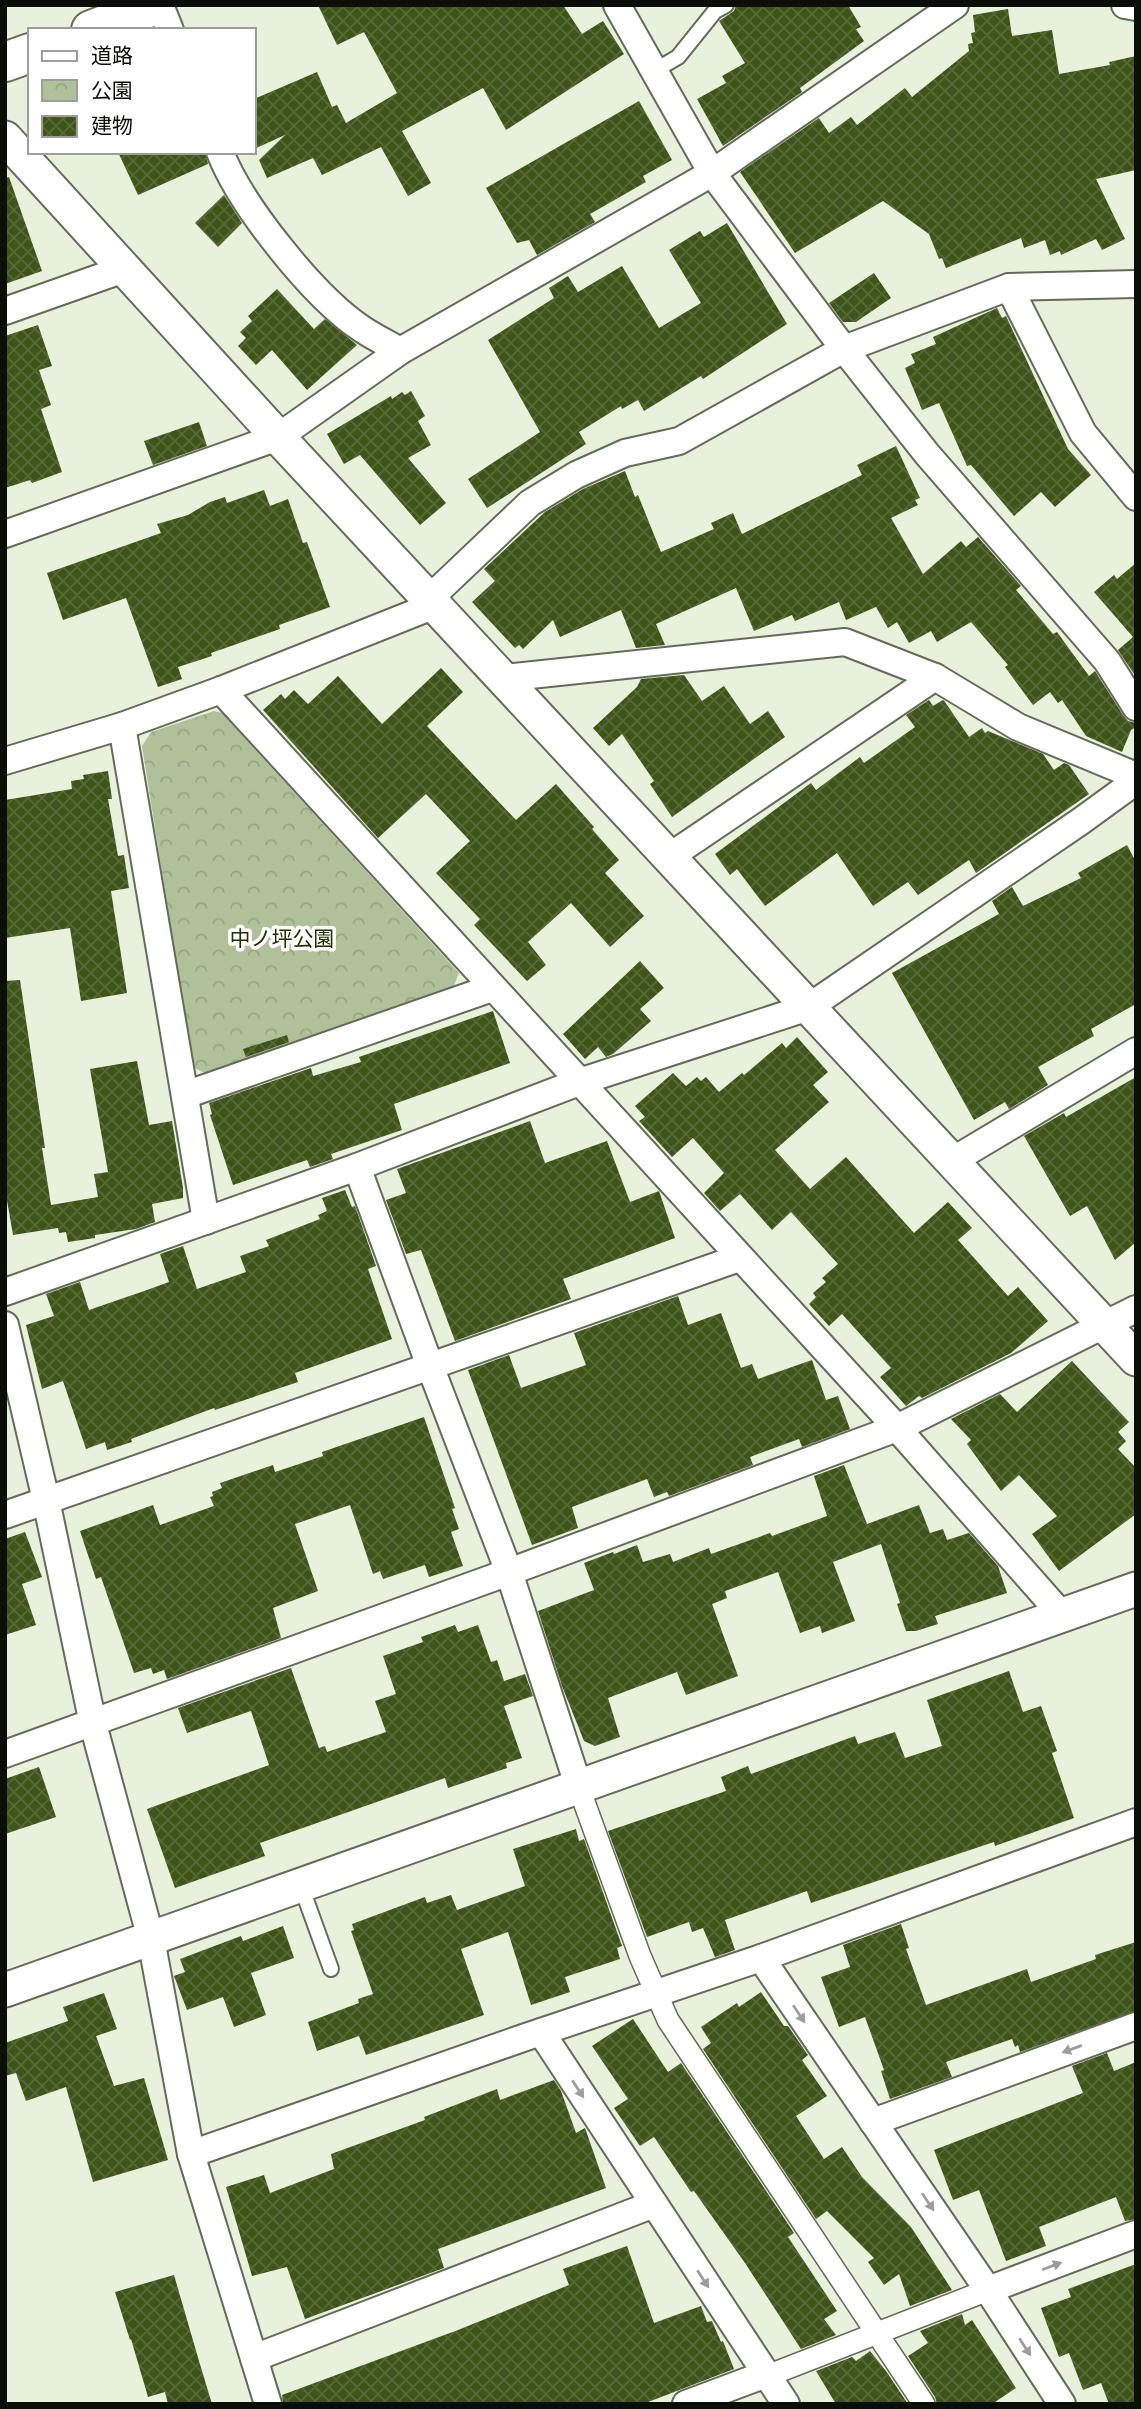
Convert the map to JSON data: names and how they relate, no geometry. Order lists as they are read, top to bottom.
{
  "parks": ["中ノ坪公園"],
  "legend": ["道路", "公園", "建物"]
}
